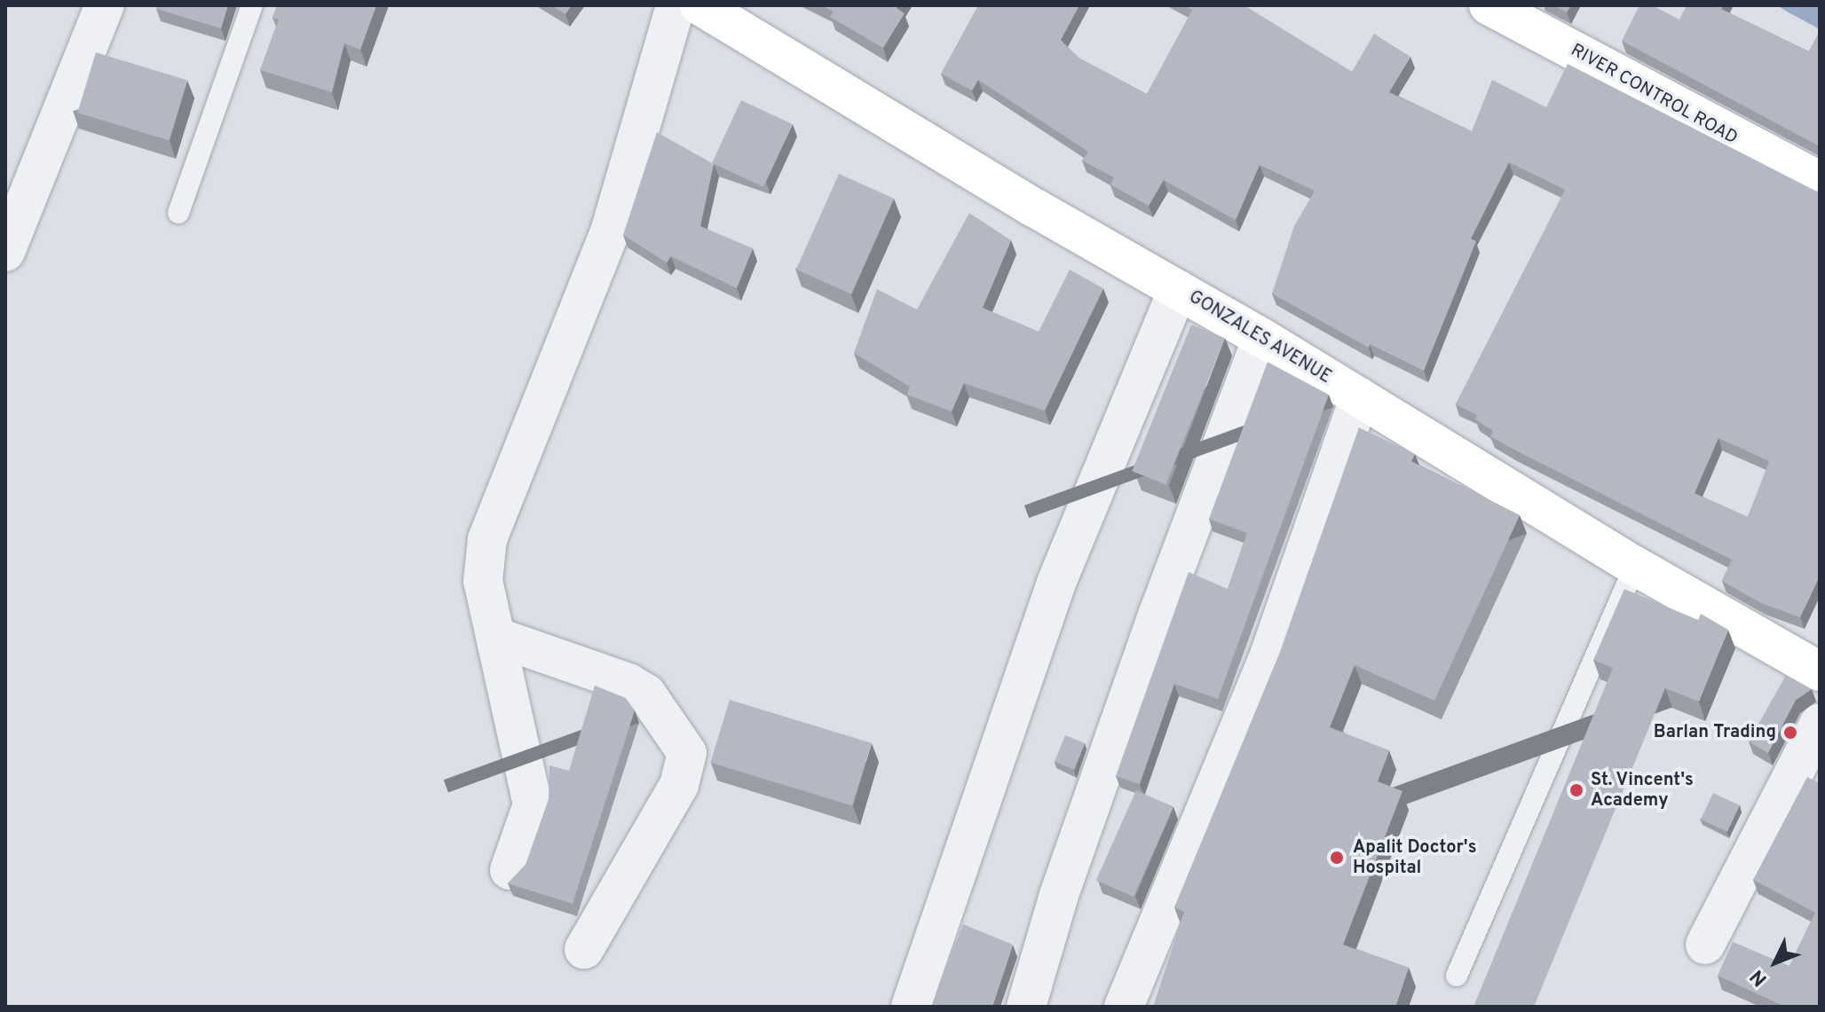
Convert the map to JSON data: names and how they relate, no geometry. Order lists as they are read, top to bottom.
{
  "streets": {
    "main road": ["RIVER CONTROL ROAD", "GONZALES AVENUE"]
  },
  "places": ["Barlan Trading", "St. Vincent's Academy", "Apalit Doctor's Hospital"],
  "north": "bottom left"
}
